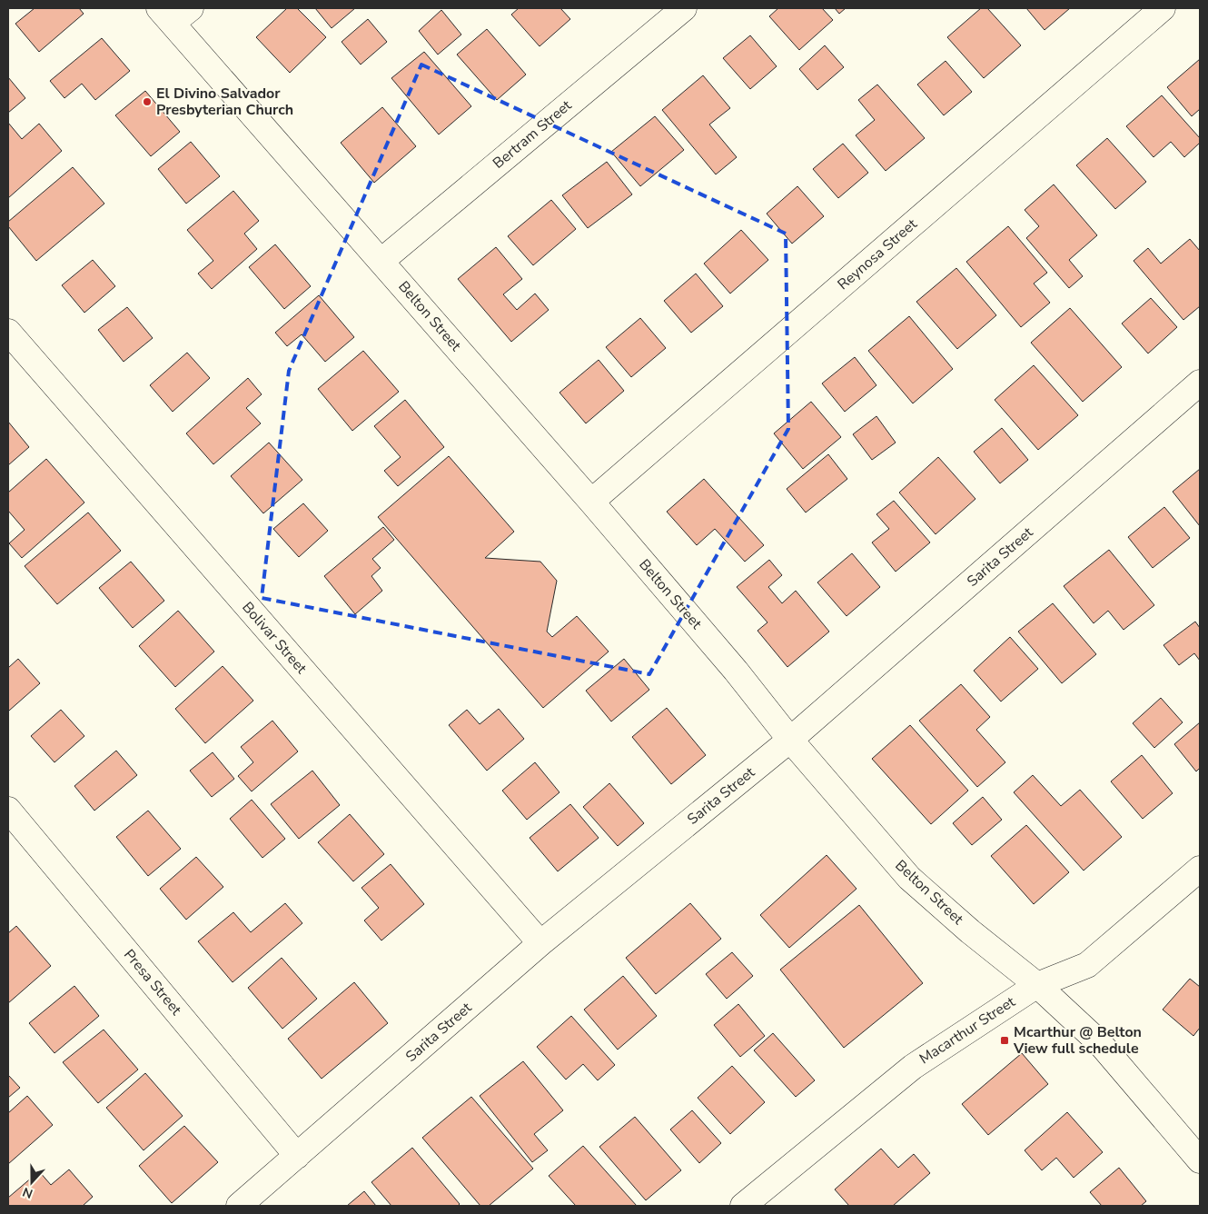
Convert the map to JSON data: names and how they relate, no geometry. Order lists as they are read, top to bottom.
{
  "streets": {
    "street": [
      "Bertram Street",
      "Reynosa Street",
      "Belton Street",
      "Sarita Street",
      "Bolivar Street",
      "Presa Street",
      "Macarthur Street"
    ]
  },
  "crossings": [
    ["Bertram Street", "Belton Street"],
    ["Reynosa Street", "Belton Street"],
    ["Belton Street", "Sarita Street"],
    ["Belton Street", "Macarthur Street"],
    ["Sarita Street", "Bolivar Street"],
    ["Sarita Street", "Presa Street"]
  ],
  "places": {
    "other": ["El Divino Salvador Presbyterian Church"],
    "transit": ["Mcarthur @ Belton View full schedule"]
  },
  "north": "bottom"
}
